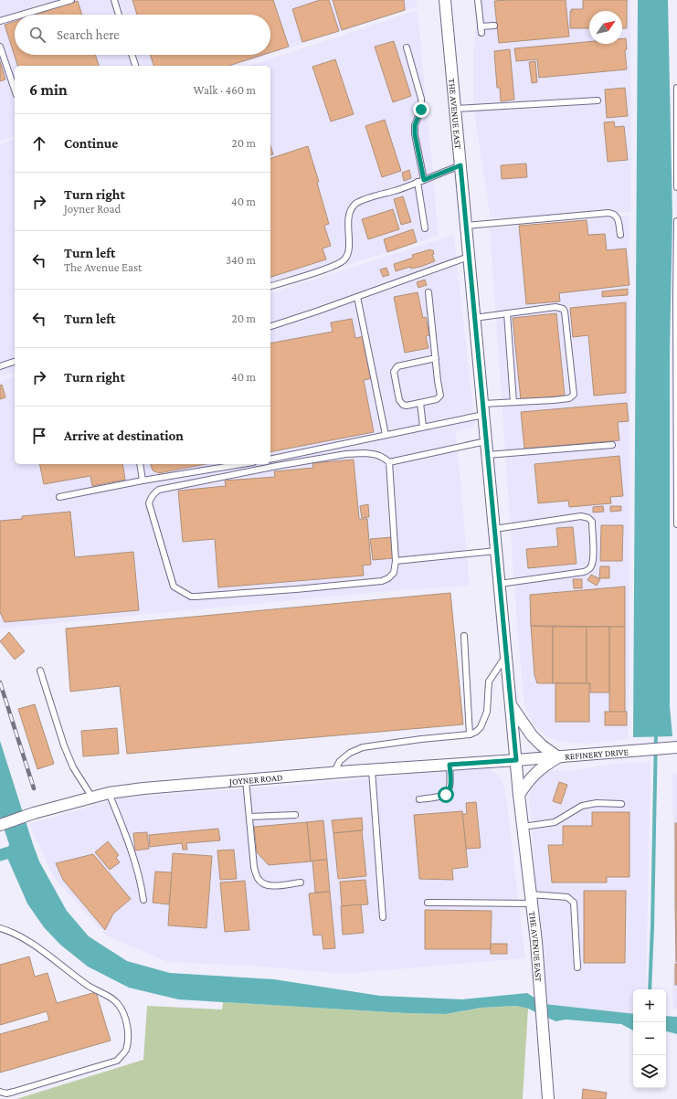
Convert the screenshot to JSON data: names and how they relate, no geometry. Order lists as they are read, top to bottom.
{
  "streets": {
    "street": ["THE AVENUE EAST", "REFINERY DRIVE", "JOYNER ROAD"]
  },
  "crossings": [
    ["THE AVENUE EAST", "REFINERY DRIVE"],
    ["THE AVENUE EAST", "JOYNER ROAD"],
    ["REFINERY DRIVE", "JOYNER ROAD"]
  ],
  "north": "top right",
  "page": {
    "search": "Search here",
    "heading": ["6 min", "Walk · 460 m"],
    "list": [
      ["Continue", "20 m"],
      ["Turn right", "Joyner Road", "40 m"],
      ["Turn left", "The Avenue East", "340 m"],
      ["Turn left", "20 m"],
      ["Turn right", "40 m"],
      "Arrive at destination"
    ],
    "map_buttons": ["+", "−"]
  }
}
